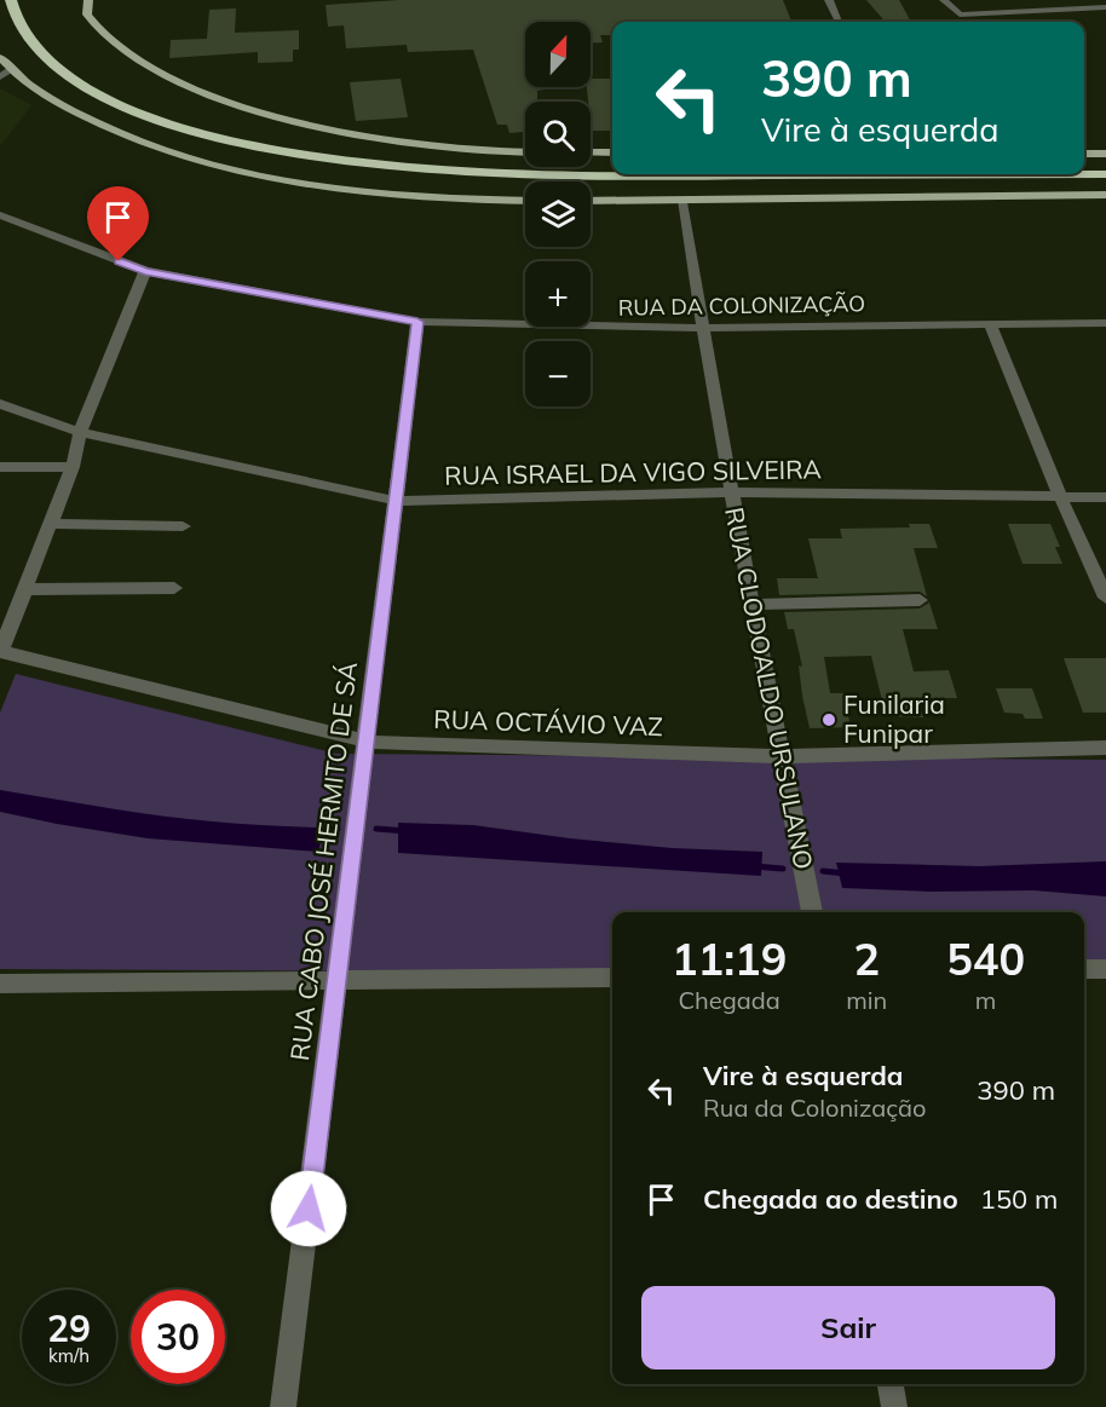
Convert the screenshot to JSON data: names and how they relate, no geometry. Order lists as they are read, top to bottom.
{
  "streets": {
    "street": [
      "RUA DA COLONIZAÇÃO",
      "RUA ISRAEL DA VIGO SILVEIRA",
      "RUA CLODOALDO URSULANO",
      "RUA OCTÁVIO VAZ",
      "RUA CABO JOSÉ HERMITO DE SÁ"
    ]
  },
  "crossings": [
    ["RUA DA COLONIZAÇÃO", "RUA CLODOALDO URSULANO"],
    ["RUA DA COLONIZAÇÃO", "RUA CABO JOSÉ HERMITO DE SÁ"],
    ["RUA ISRAEL DA VIGO SILVEIRA", "RUA CLODOALDO URSULANO"],
    ["RUA ISRAEL DA VIGO SILVEIRA", "RUA CABO JOSÉ HERMITO DE SÁ"],
    ["RUA CLODOALDO URSULANO", "RUA OCTÁVIO VAZ"],
    ["RUA OCTÁVIO VAZ", "RUA CABO JOSÉ HERMITO DE SÁ"]
  ],
  "places": ["Funilaria Funipar"],
  "north": "top",
  "page": {
    "map_buttons": ["+", "−"],
    "turn": ["390 m", "Vire à esquerda"],
    "eta": [
      "11:19",
      "Chegada",
      "2",
      "min",
      "540",
      "m"
    ],
    "list": [
      {
        "name": "Vire à esquerda",
        "note": "Rua da Colonização",
        "value": "390 m"
      },
      {
        "name": "Chegada ao destino",
        "value": "150 m"
      }
    ],
    "buttons": "Sair",
    "speed": "29 km/h",
    "limit": "30"
  }
}
